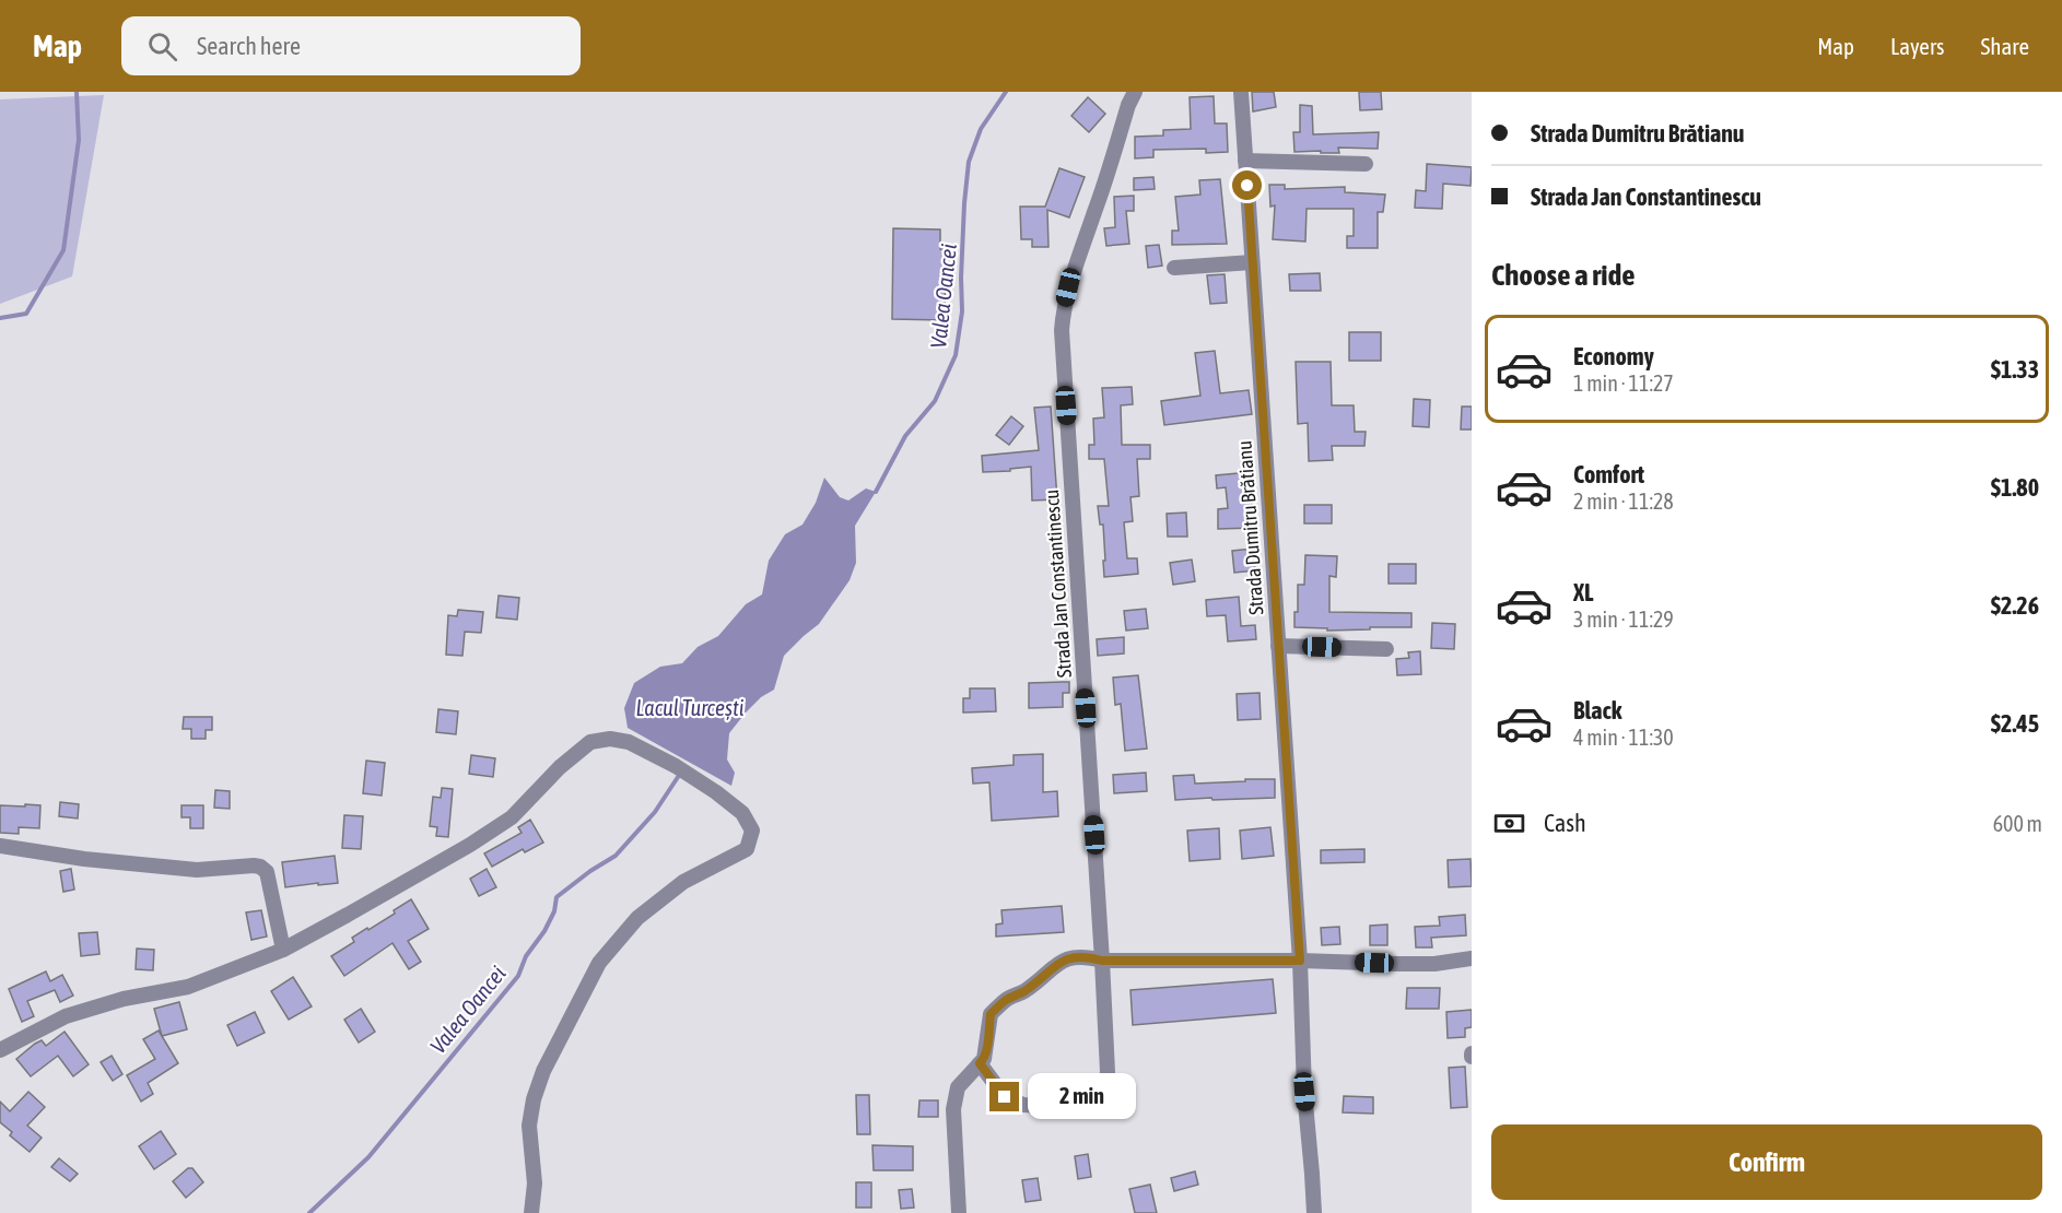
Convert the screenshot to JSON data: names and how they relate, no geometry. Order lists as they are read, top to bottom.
{
  "streets": {
    "street": ["Strada Dumitru Brătianu", "Strada Jan Constantinescu"]
  },
  "water": ["Valea Oancei", "Lacul Turcești"],
  "page": {
    "header": "Map",
    "search": "Search here",
    "nav": ["Map", "Layers", "Share"],
    "banner": ["Strada Dumitru Brătianu", "Strada Jan Constantinescu"],
    "heading": "Choose a ride",
    "list": [
      {
        "name": "Economy",
        "note": "1 min · 11:27",
        "value": "$1.33"
      },
      {
        "name": "Comfort",
        "note": "2 min · 11:28",
        "value": "$1.80"
      },
      {
        "name": "XL",
        "note": "3 min · 11:29",
        "value": "$2.26"
      },
      {
        "name": "Black",
        "note": "4 min · 11:30",
        "value": "$2.45"
      }
    ],
    "pay": ["Cash", "600 m"],
    "bubble": "2 min",
    "buttons": "Confirm"
  }
}
